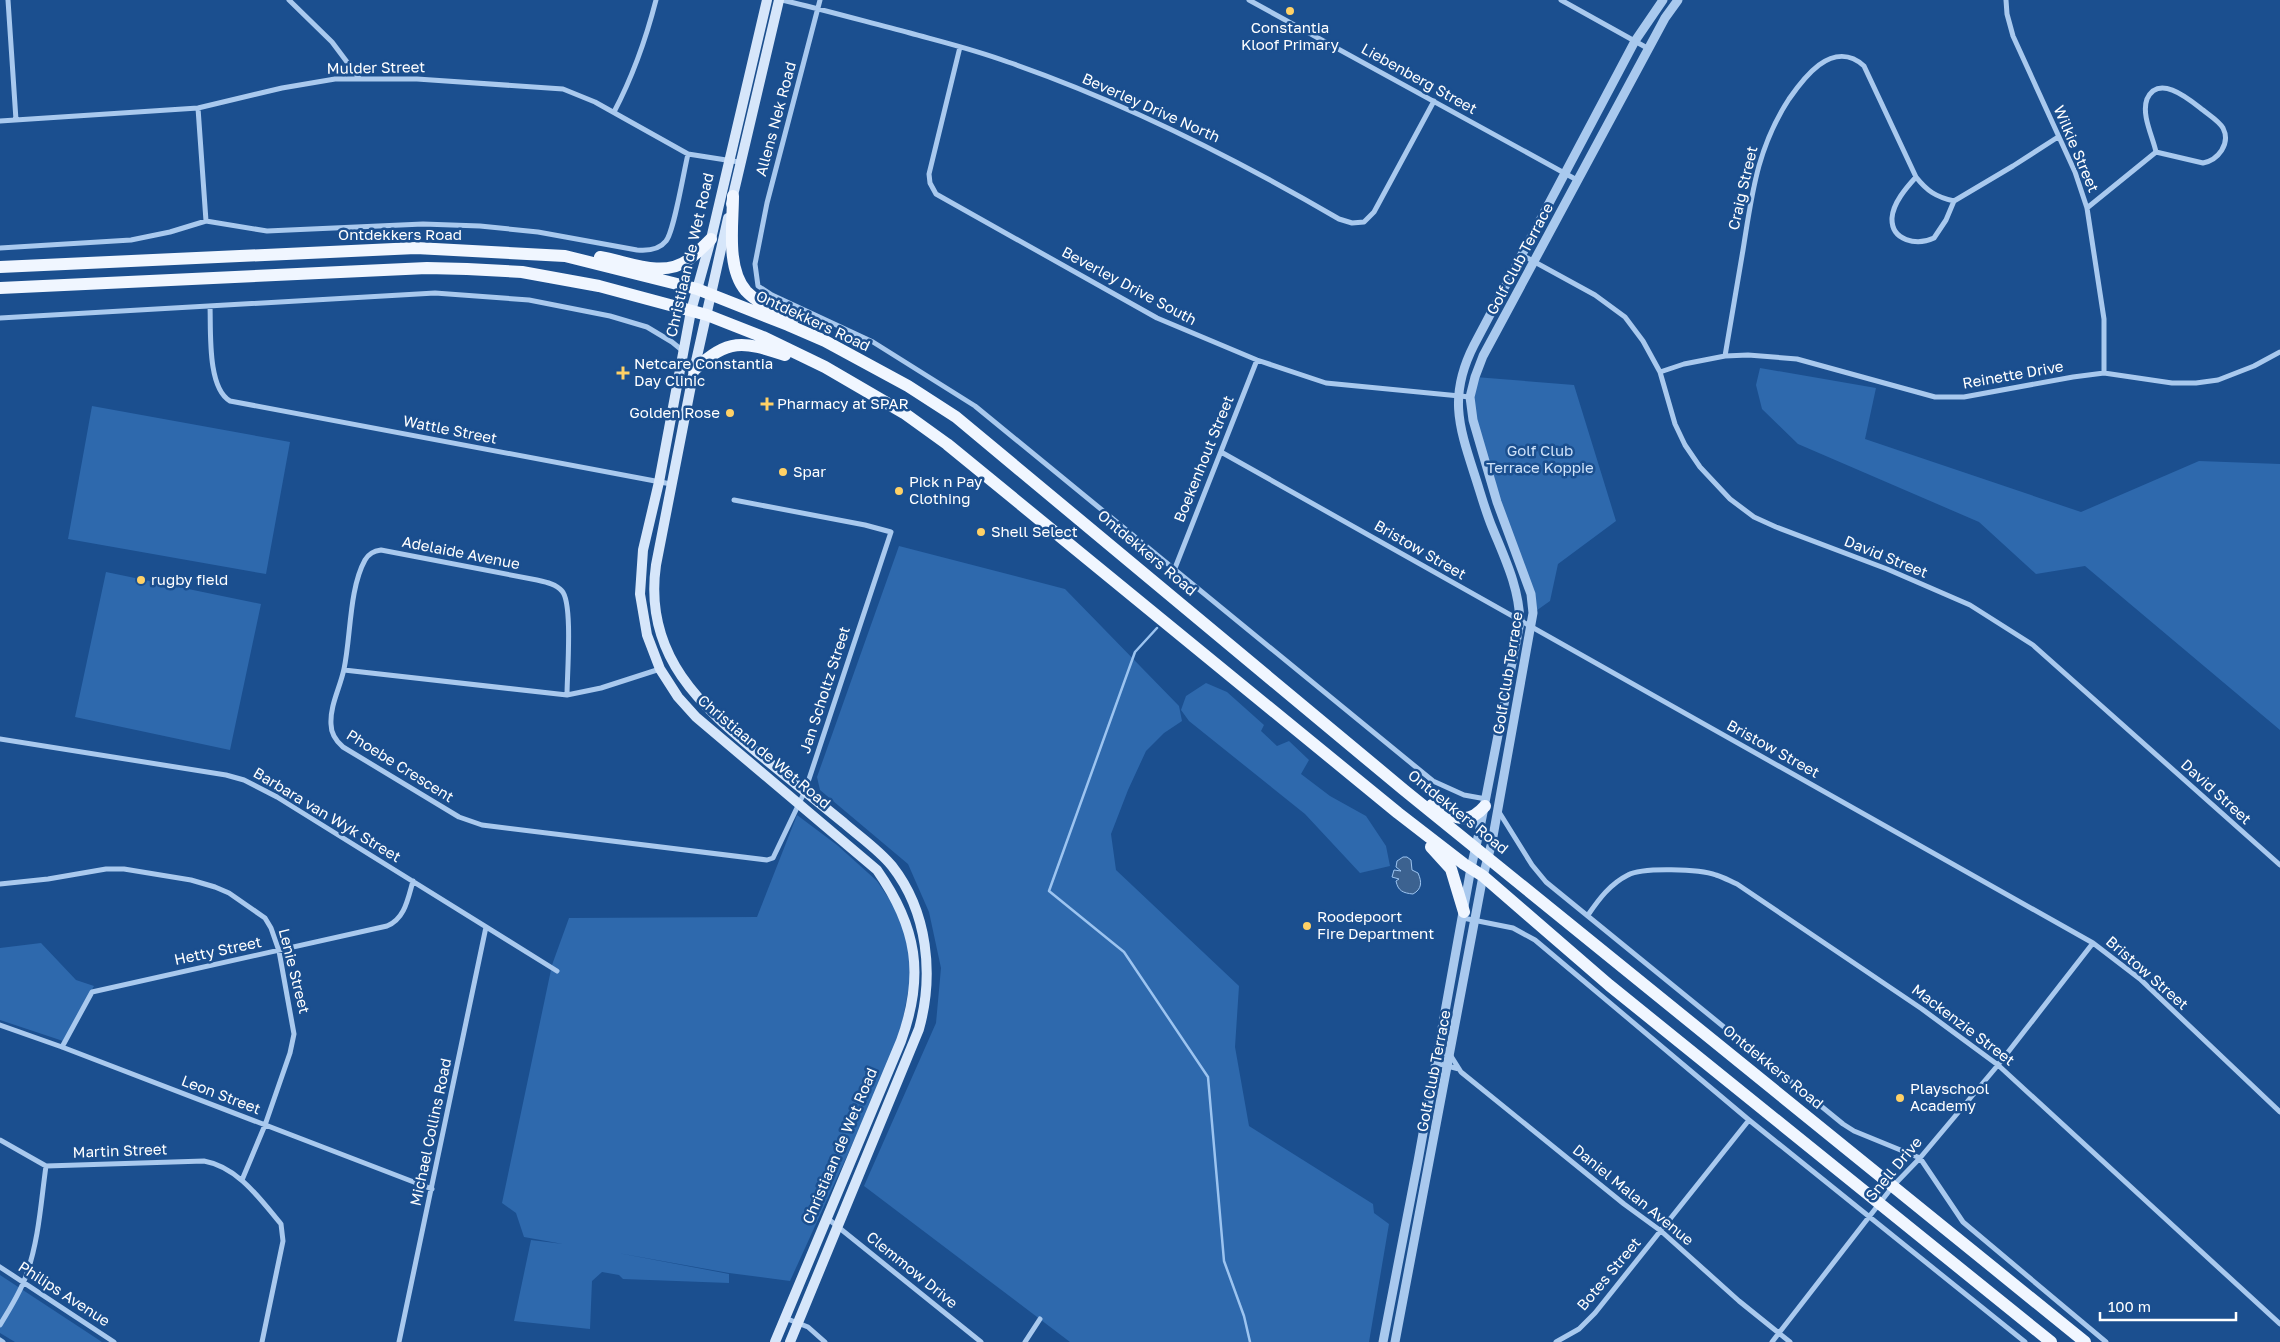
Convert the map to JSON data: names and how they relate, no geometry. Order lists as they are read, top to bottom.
{
  "streets": {
    "main road": ["Ontdekkers Road", "Christiaan de Wet Road"],
    "street": [
      "Mulder Street",
      "Liebenberg Street",
      "Beverley Drive North",
      "Allens Nek Road",
      "Wilkie Street",
      "Craig Street",
      "Golf Club Terrace",
      "Beverley Drive South",
      "Reinette Drive",
      "Wattle Street",
      "Boekenhout Street",
      "Bristow Street",
      "Adelaide Avenue",
      "David Street",
      "Jan Scholtz Street",
      "Phoebe Crescent",
      "Barbara van Wyk Street",
      "Hetty Street",
      "Lenie Street",
      "Mackenzie Street",
      "Leon Street",
      "Michael Collins Road",
      "Martin Street",
      "Snell Drive",
      "Daniel Malan Avenue",
      "Clemmow Drive",
      "Botes Street",
      "Philips Avenue"
    ]
  },
  "crossings": [
    ["Mulder Street", "Ontdekkers Road"],
    ["Mulder Street", "Christiaan de Wet Road"],
    ["Liebenberg Street", "Beverley Drive North"],
    ["Liebenberg Street", "Golf Club Terrace"],
    ["Beverley Drive North", "Allens Nek Road"],
    ["Beverley Drive North", "Christiaan de Wet Road"],
    ["Beverley Drive North", "Beverley Drive South"],
    ["Allens Nek Road", "Ontdekkers Road"],
    ["Wilkie Street", "Reinette Drive"],
    ["Craig Street", "Reinette Drive"],
    ["Ontdekkers Road", "Christiaan de Wet Road"],
    ["Ontdekkers Road", "Golf Club Terrace"],
    ["Ontdekkers Road", "Boekenhout Street"],
    ["Ontdekkers Road", "Mackenzie Street"],
    ["Ontdekkers Road", "Snell Drive"],
    ["Christiaan de Wet Road", "Wattle Street"],
    ["Christiaan de Wet Road", "Jan Scholtz Street"],
    ["Christiaan de Wet Road", "Clemmow Drive"],
    ["Golf Club Terrace", "Beverley Drive South"],
    ["Golf Club Terrace", "Bristow Street"],
    ["Golf Club Terrace", "David Street"],
    ["Golf Club Terrace", "Daniel Malan Avenue"],
    ["Beverley Drive South", "Boekenhout Street"],
    ["Reinette Drive", "David Street"],
    ["Boekenhout Street", "Bristow Street"],
    ["Bristow Street", "Snell Drive"],
    ["Adelaide Avenue", "Phoebe Crescent"],
    ["Jan Scholtz Street", "Phoebe Crescent"],
    ["Barbara van Wyk Street", "Hetty Street"],
    ["Barbara van Wyk Street", "Michael Collins Road"],
    ["Hetty Street", "Lenie Street"],
    ["Hetty Street", "Leon Street"],
    ["Lenie Street", "Leon Street"],
    ["Lenie Street", "Martin Street"],
    ["Mackenzie Street", "Snell Drive"],
    ["Leon Street", "Michael Collins Road"],
    ["Snell Drive", "Daniel Malan Avenue"],
    ["Daniel Malan Avenue", "Botes Street"]
  ],
  "parks": ["Golf Club Terrace Koppie"],
  "places": {
    "other": [
      "Constantia Kloof Primary",
      "Golden Rose",
      "Spar",
      "Pick n Pay Clothing",
      "Shell Select",
      "rugby field",
      "Roodepoort Fire Department",
      "Playschool Academy"
    ],
    "health": ["Netcare Constantia Day Clinic", "Pharmacy at SPAR"]
  },
  "scale_bar": "100 m"
}
